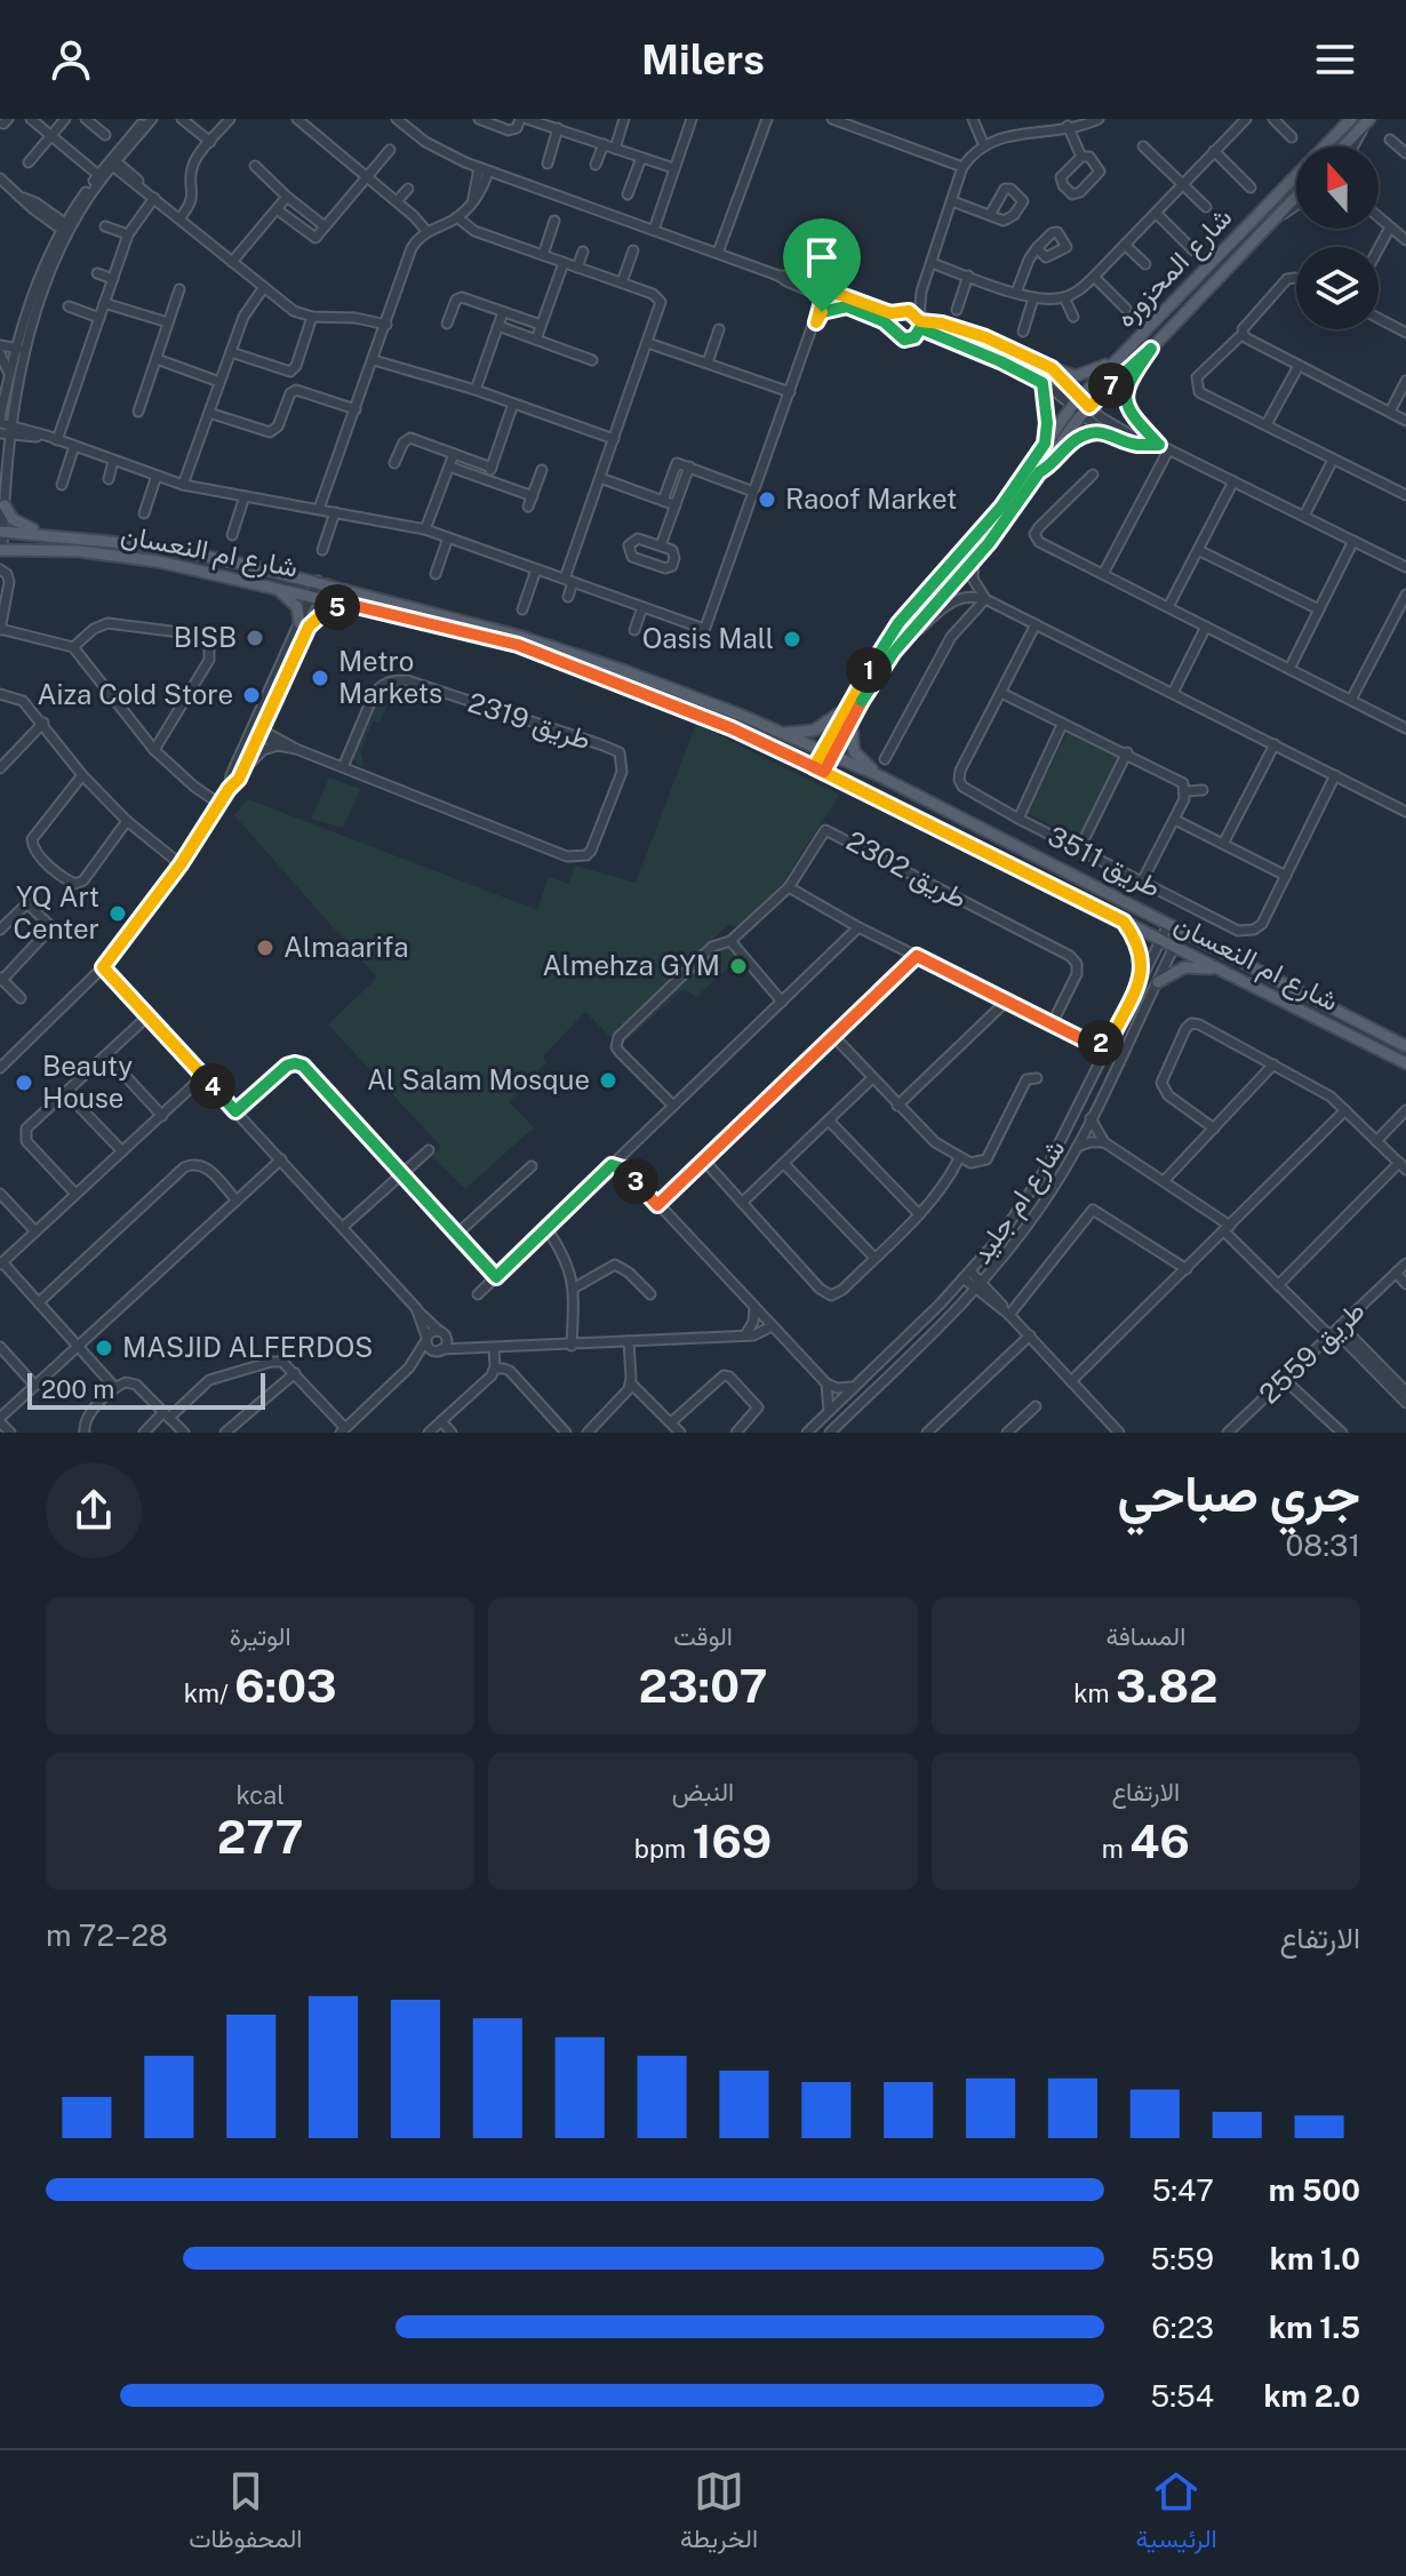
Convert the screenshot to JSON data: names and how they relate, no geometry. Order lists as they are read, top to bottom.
{
  "streets": {
    "main road": ["شارع المحزوره", "شارع ام النعسان"],
    "street": [
      "طريق 2319",
      "طريق 3511",
      "طريق 2302",
      "شارع ام جليد",
      "طريق 2559"
    ]
  },
  "crossings": [
    ["شارع المحزوره", "شارع ام النعسان"],
    ["شارع ام النعسان", "شارع ام جليد"]
  ],
  "places": [
    "Raoof Market",
    "BISB",
    "Oasis Mall",
    "Metro Markets",
    "Aiza Cold Store",
    "YQ Art Center",
    "Almaarifa",
    "Almehza GYM",
    "Al Salam Mosque",
    "Beauty House",
    "MASJID ALFERDOS"
  ],
  "scale_bar": "200 m",
  "north": "top",
  "page": {
    "header": "Milers",
    "pins": [
      "7",
      "5",
      "1",
      "2",
      "4",
      "3"
    ],
    "scale": "200 m",
    "heading": ["جري صباحي", "08:31"],
    "stats": [
      ["المسافة", "3.82 km"],
      ["الوقت", "23:07"],
      ["الوتيرة", "6:03 /km"],
      ["الارتفاع", "46 m"],
      ["النبض", "169 bpm"],
      ["kcal", "277"]
    ],
    "chart": ["الارتفاع", "28–72 m"],
    "list": [
      {
        "name": "500 m",
        "note": "5:47"
      },
      {
        "name": "1.0 km",
        "note": "5:59"
      },
      {
        "name": "1.5 km",
        "note": "6:23"
      },
      {
        "name": "2.0 km",
        "note": "5:54"
      }
    ],
    "tabs": ["الرئيسية", "الخريطة", "المحفوظات"]
  }
}
